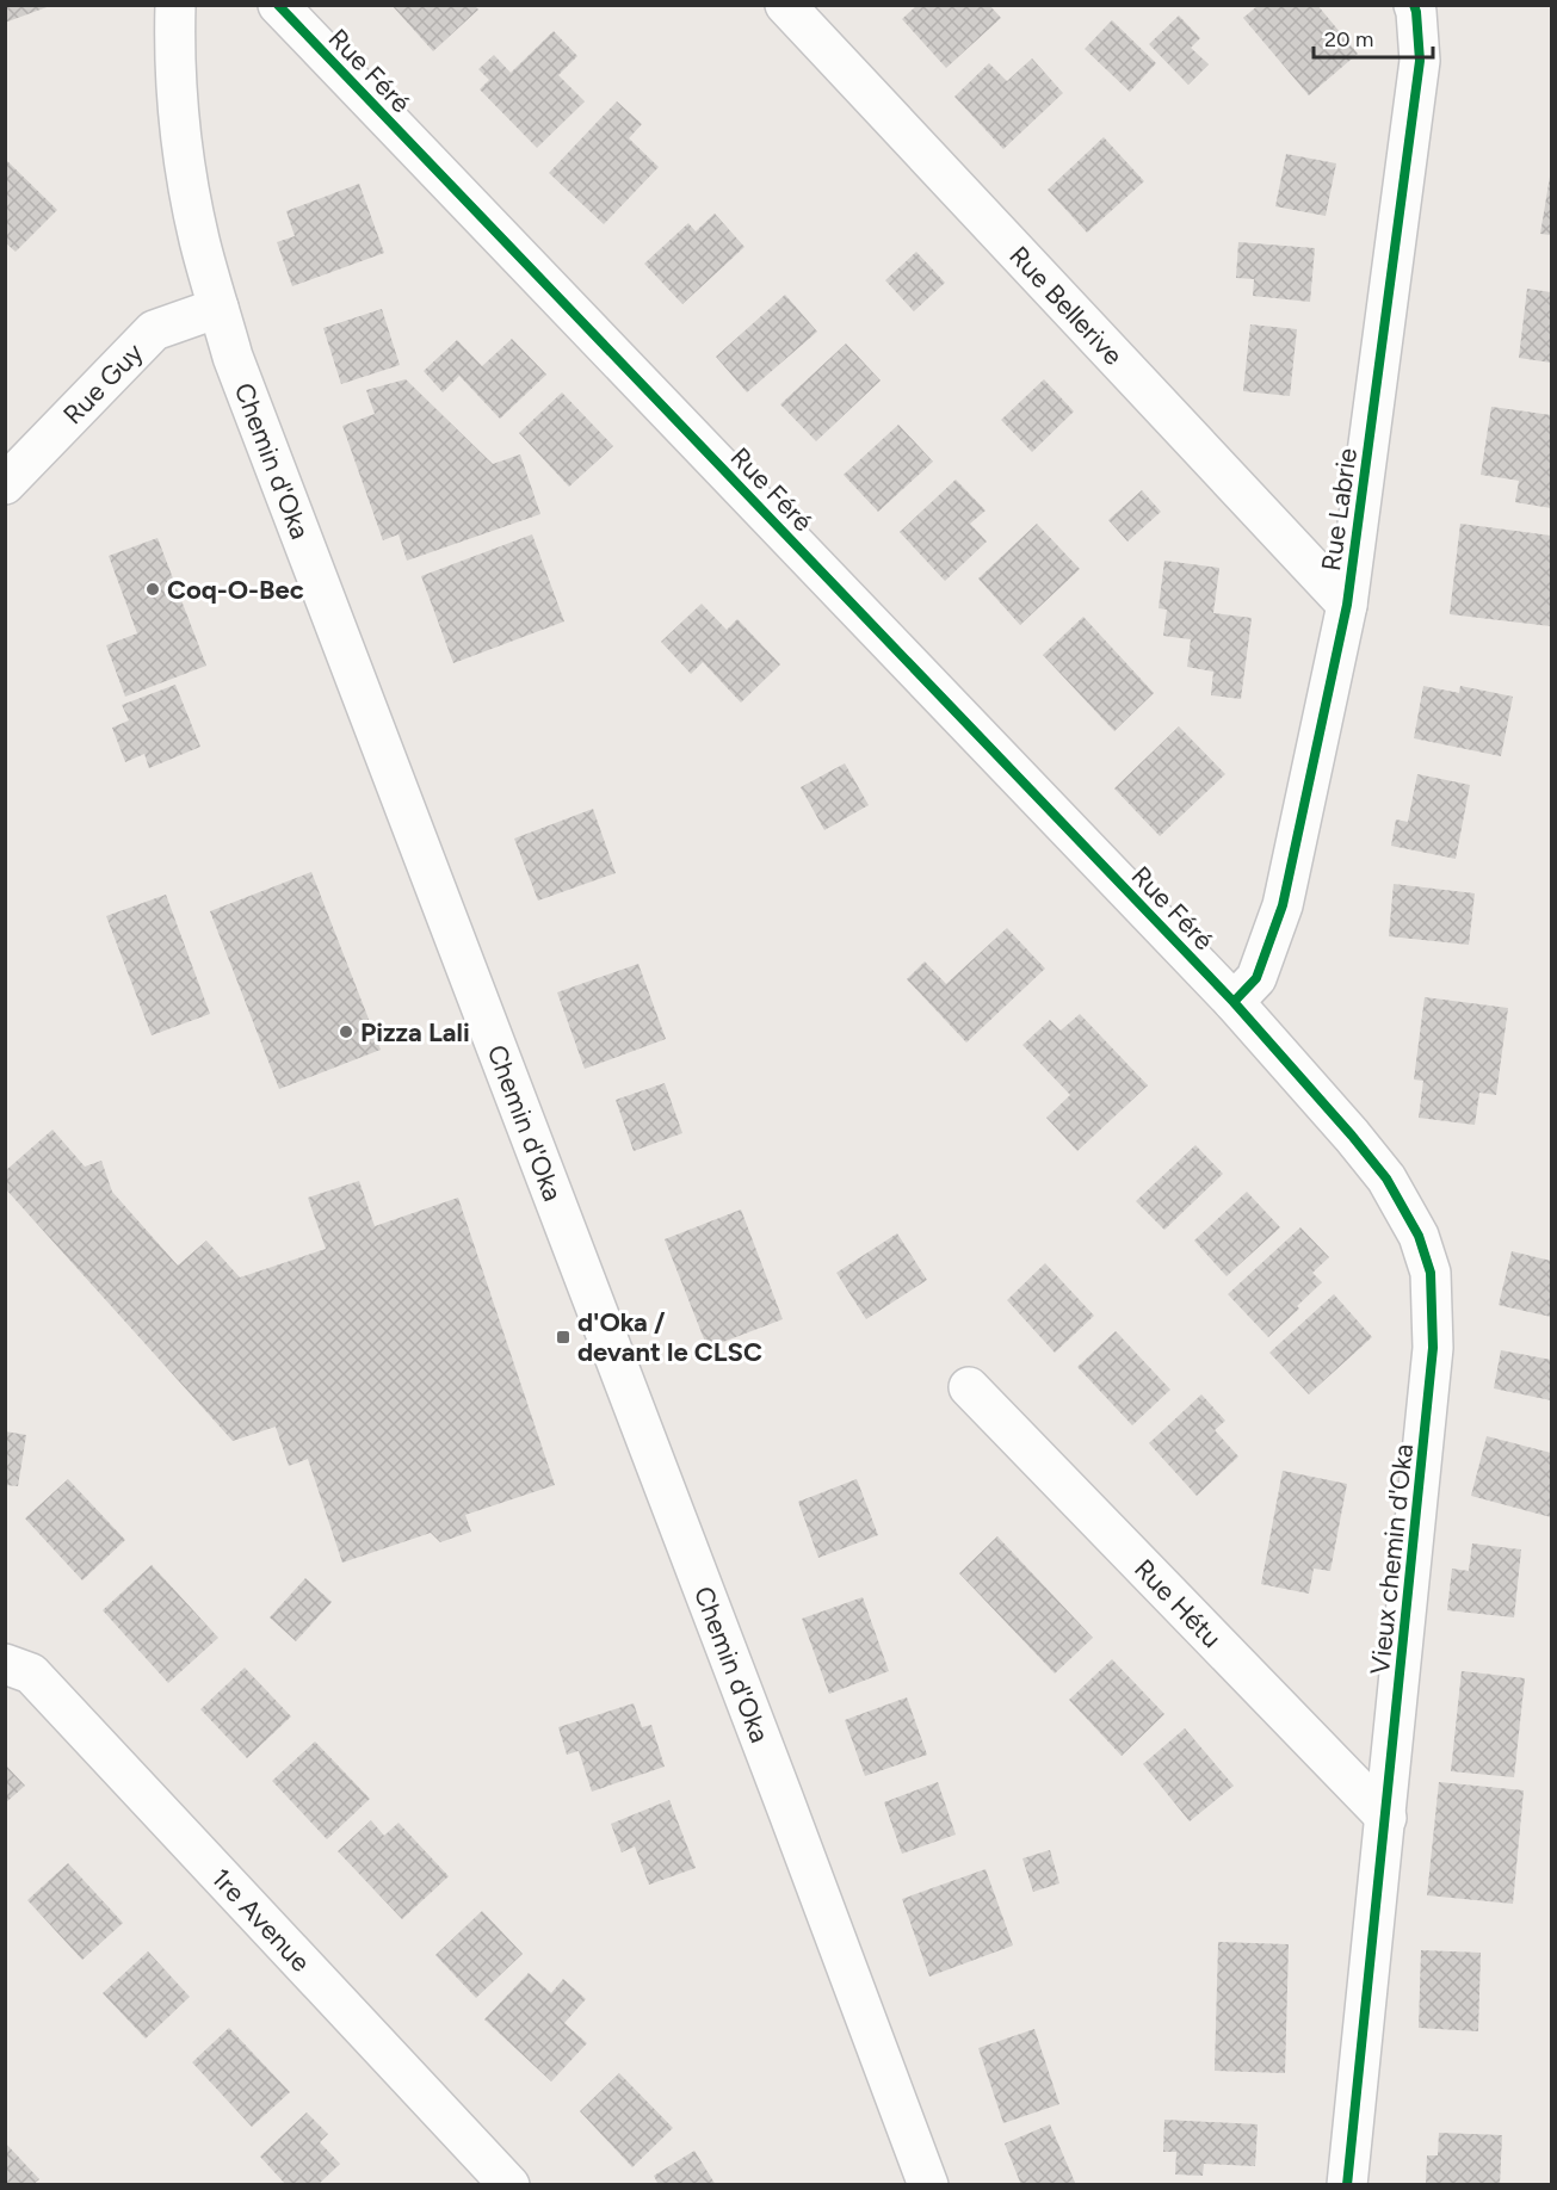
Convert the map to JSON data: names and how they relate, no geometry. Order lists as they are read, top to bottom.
{
  "streets": {
    "street": [
      "Rue Féré",
      "Rue Bellerive",
      "Rue Guy",
      "Chemin d'Oka",
      "Rue Labrie",
      "Vieux chemin d'Oka",
      "Rue Hétu",
      "1re Avenue"
    ]
  },
  "crossings": [
    ["Rue Féré", "Rue Labrie"],
    ["Rue Féré", "Vieux chemin d'Oka"],
    ["Rue Bellerive", "Rue Labrie"],
    ["Rue Guy", "Chemin d'Oka"],
    ["Rue Labrie", "Vieux chemin d'Oka"],
    ["Vieux chemin d'Oka", "Rue Hétu"]
  ],
  "places": {
    "other": ["Coq-O-Bec", "Pizza Lali"],
    "transit": ["d'Oka / devant le CLSC"]
  },
  "scale_bar": "20 m"
}
